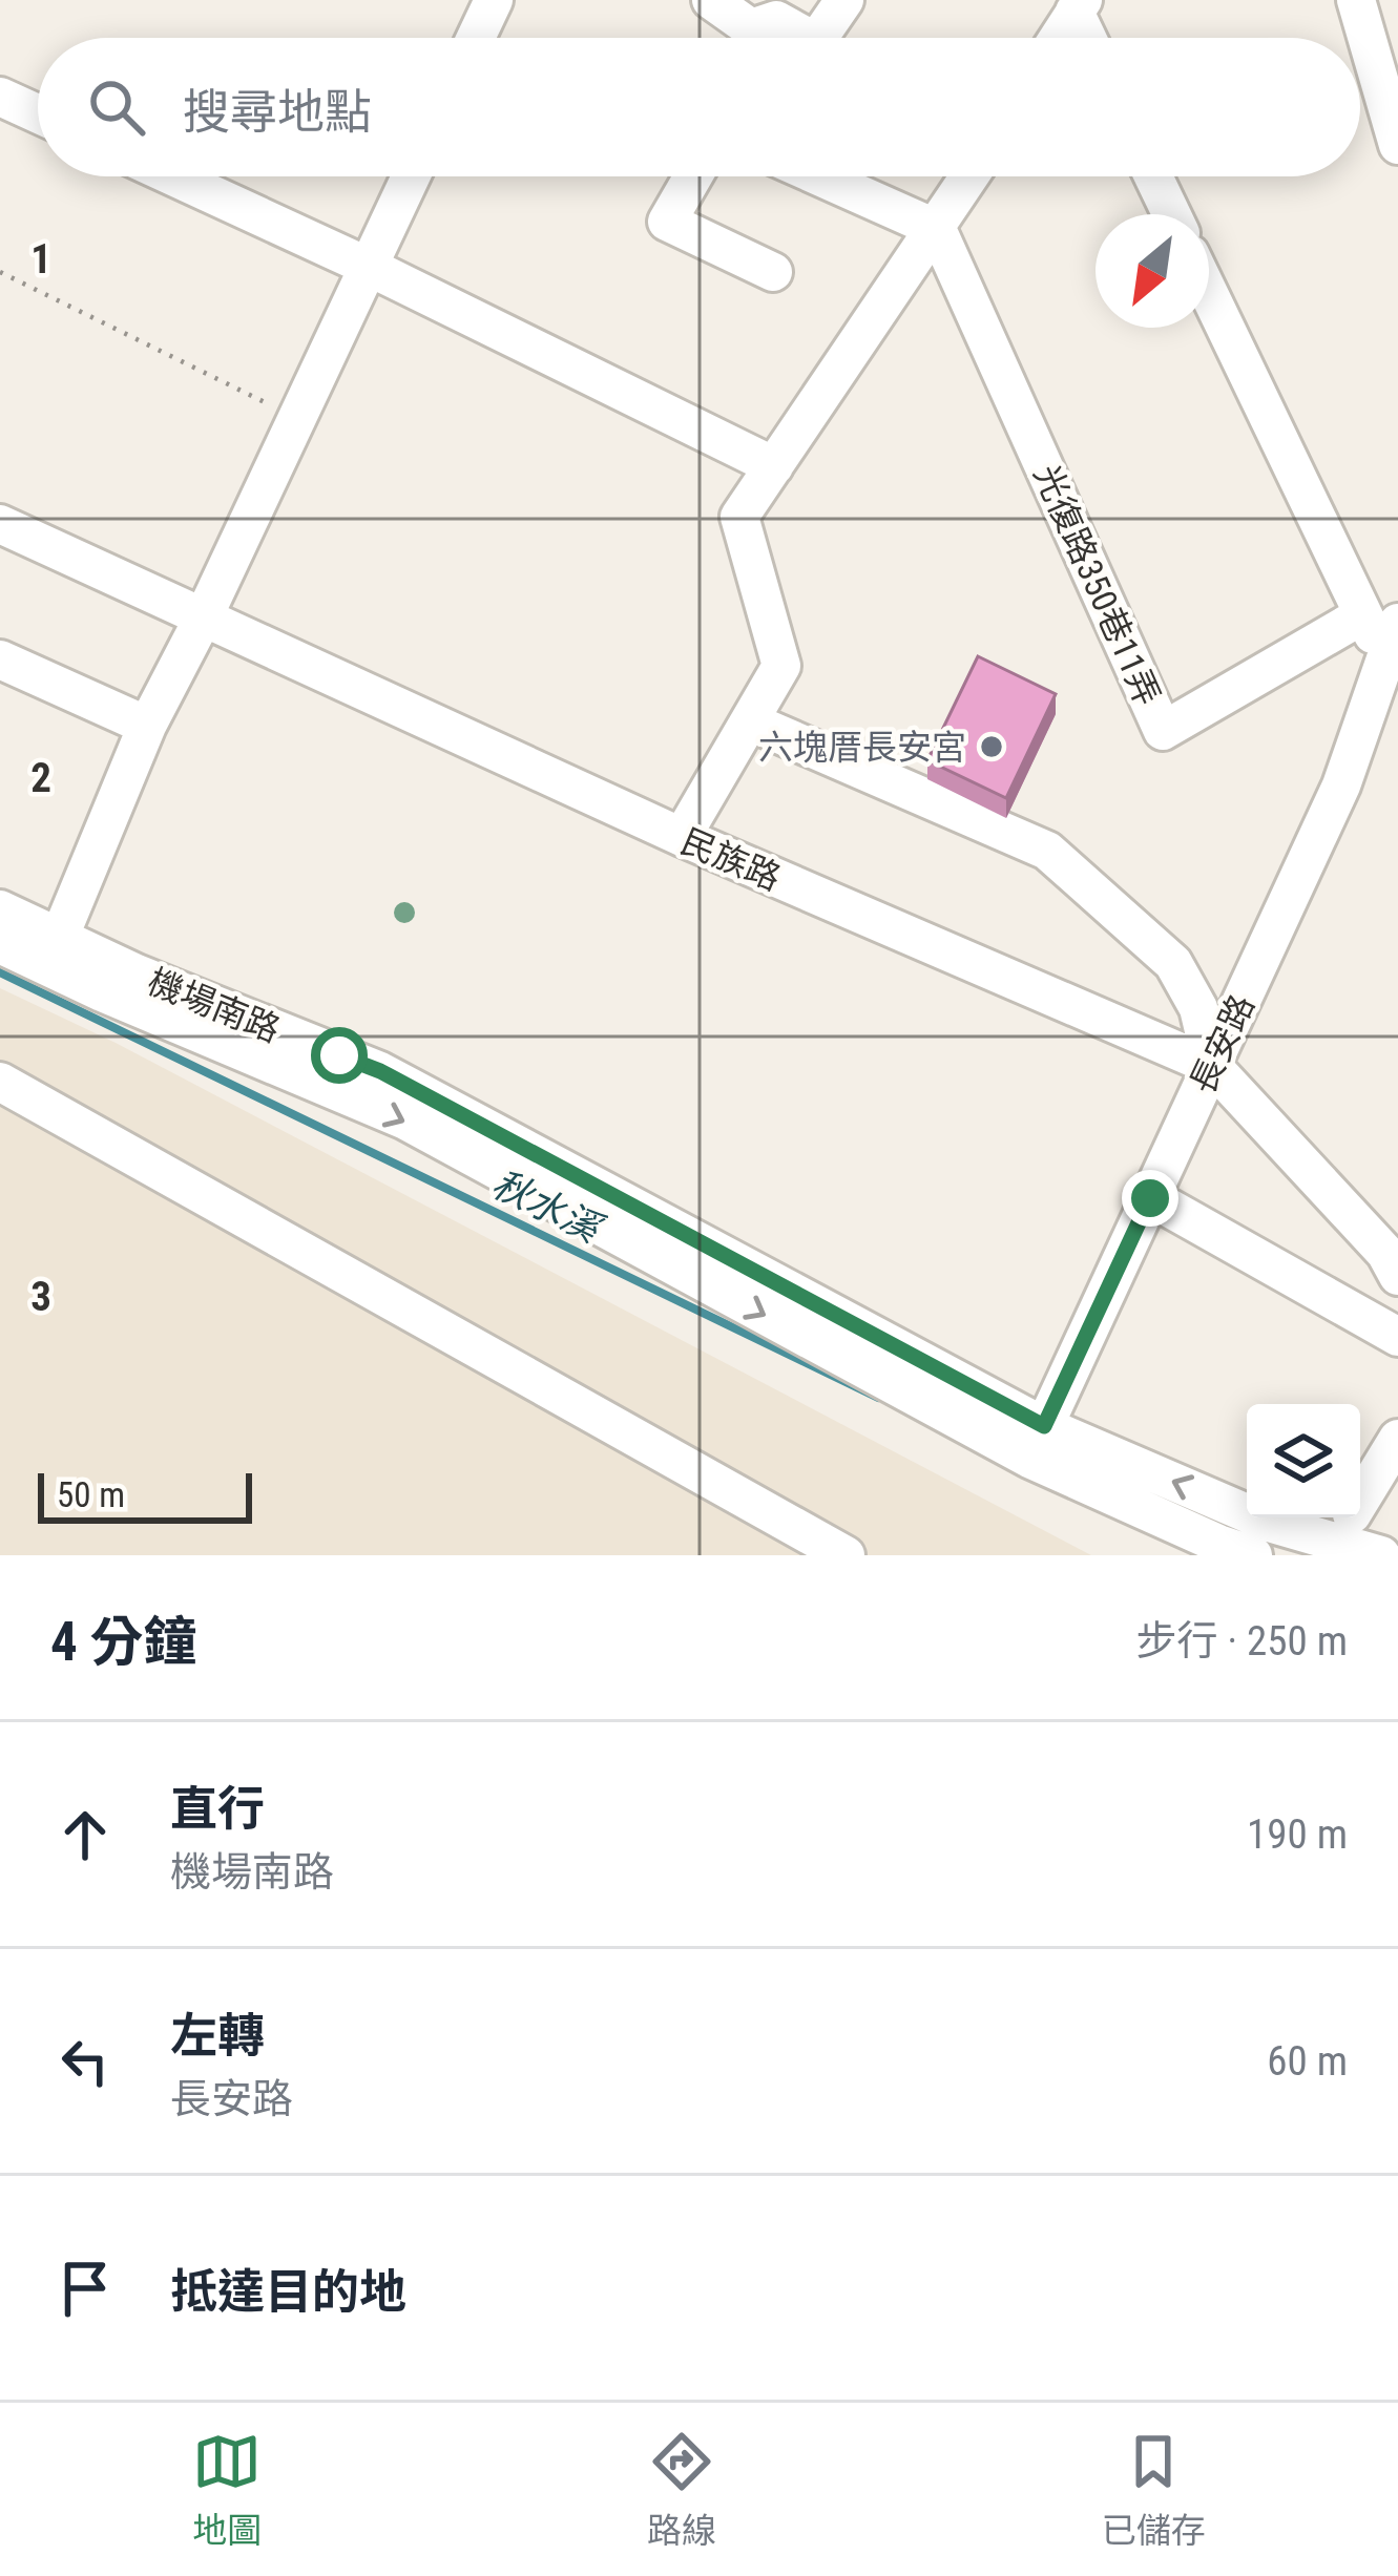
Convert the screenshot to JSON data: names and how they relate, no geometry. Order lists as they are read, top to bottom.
{
  "streets": {
    "street": [
      "光復路350巷11弄",
      "民族路",
      "機場南路",
      "長安路"
    ]
  },
  "crossings": [
    ["光復路350巷11弄", "長安路"],
    ["民族路", "長安路"],
    ["機場南路", "長安路"]
  ],
  "water": ["秋水溪"],
  "places": ["六塊厝長安宮"],
  "scale_bar": "50 m",
  "north": "bottom left",
  "page": {
    "search": "搜尋地點",
    "scale": "50 m",
    "heading": ["4 分鐘", "步行 · 250 m"],
    "list": [
      ["直行", "機場南路", "190 m"],
      ["左轉", "長安路", "60 m"],
      "抵達目的地"
    ],
    "nav": ["地圖", "路線", "已儲存"]
  },
  "grid": {
    "rows": ["1", "2", "3"]
  }
}
